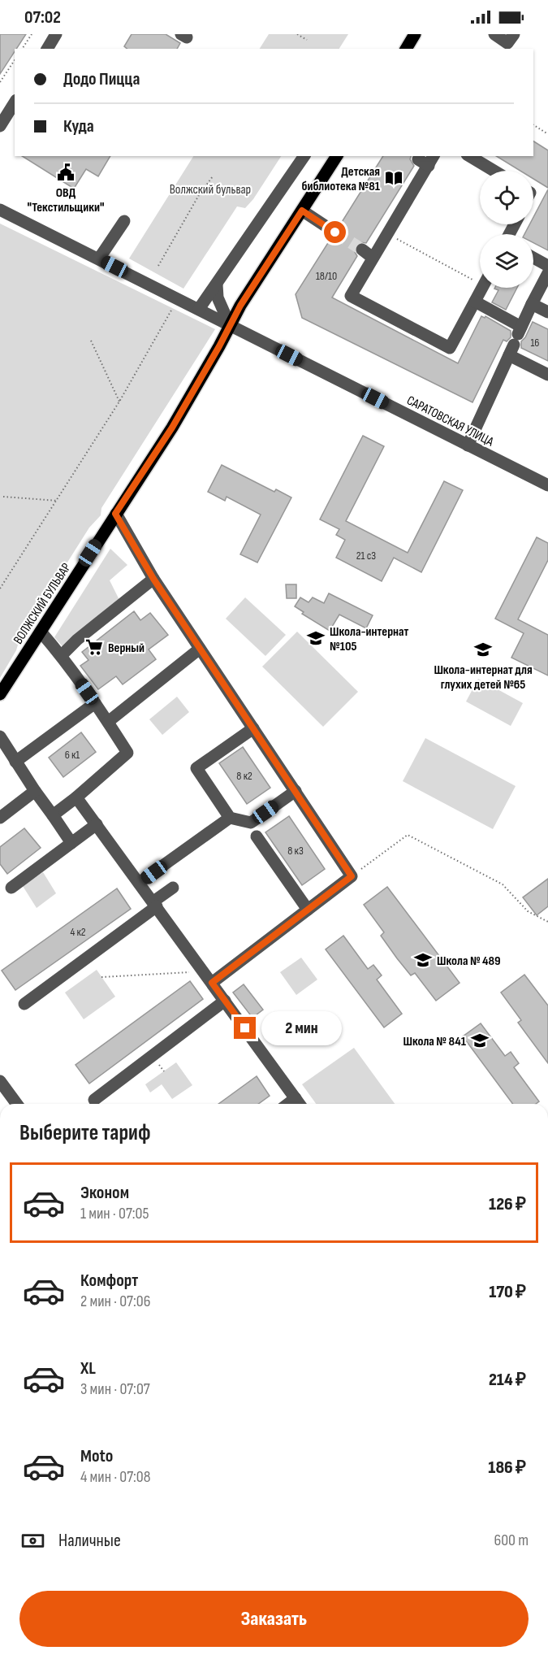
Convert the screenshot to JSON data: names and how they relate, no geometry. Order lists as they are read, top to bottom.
{
  "streets": {
    "main road": ["ВОЛЖСКИЙ БУЛЬВАР"],
    "street": ["САРАТОВСКАЯ УЛИЦА"]
  },
  "crossings": [
    ["САРАТОВСКАЯ УЛИЦА", "ВОЛЖСКИЙ БУЛЬВАР"]
  ],
  "parks": ["Волжский бульвар"],
  "places": {
    "public building": ["ОВД \"Текстильщики\""],
    "library": ["Детская библиотека №81"],
    "school or university": [
      "Школа-интернат №105",
      "Школа-интернат для глухих детей №65",
      "Школа № 489",
      "Школа № 841"
    ],
    "supermarket": ["Верный"]
  },
  "house_numbers": [
    "18/10",
    "16",
    "21 с3",
    "6 к1",
    "8 к2",
    "8 к3",
    "4 к2"
  ],
  "page": {
    "status": "07:02",
    "banner": ["Додо Пицца", "Куда"],
    "bubble": "2 мин",
    "heading": "Выберите тариф",
    "list": [
      {
        "name": "Эконом",
        "note": "1 мин · 07:05",
        "value": "126 ₽"
      },
      {
        "name": "Комфорт",
        "note": "2 мин · 07:06",
        "value": "170 ₽"
      },
      {
        "name": "XL",
        "note": "3 мин · 07:07",
        "value": "214 ₽"
      },
      {
        "name": "Moto",
        "note": "4 мин · 07:08",
        "value": "186 ₽"
      }
    ],
    "pay": ["Наличные", "600 m"],
    "buttons": "Заказать"
  }
}
